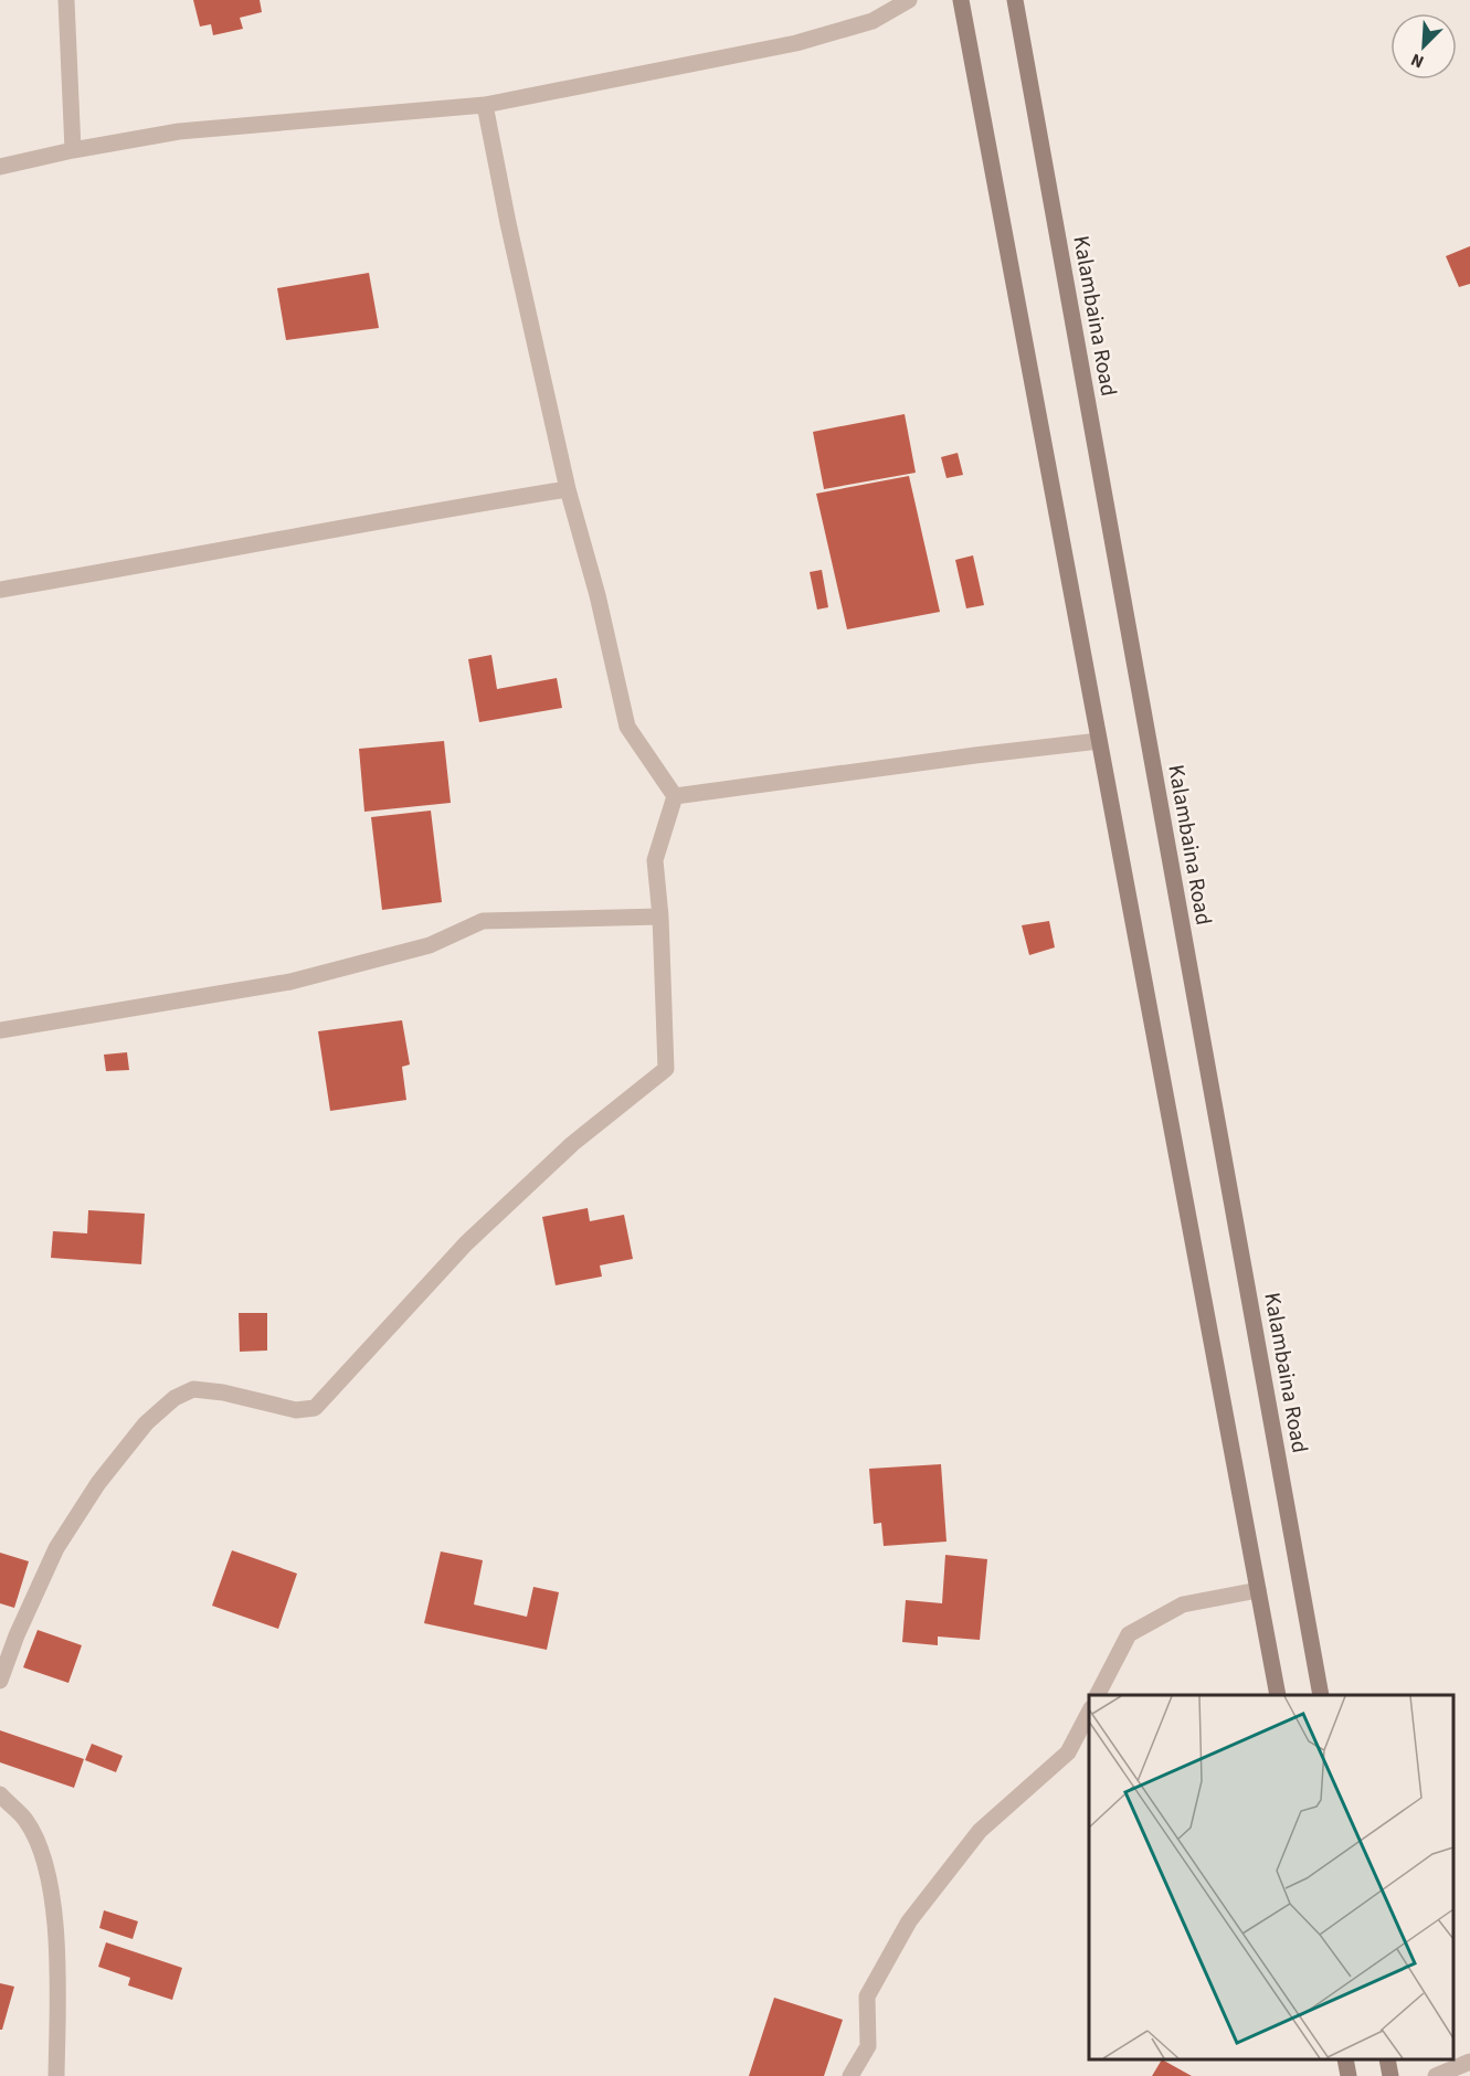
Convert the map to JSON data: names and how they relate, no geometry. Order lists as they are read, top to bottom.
{
  "streets": {
    "main road": ["Kalambaina Road"]
  },
  "north": "bottom left"
}
